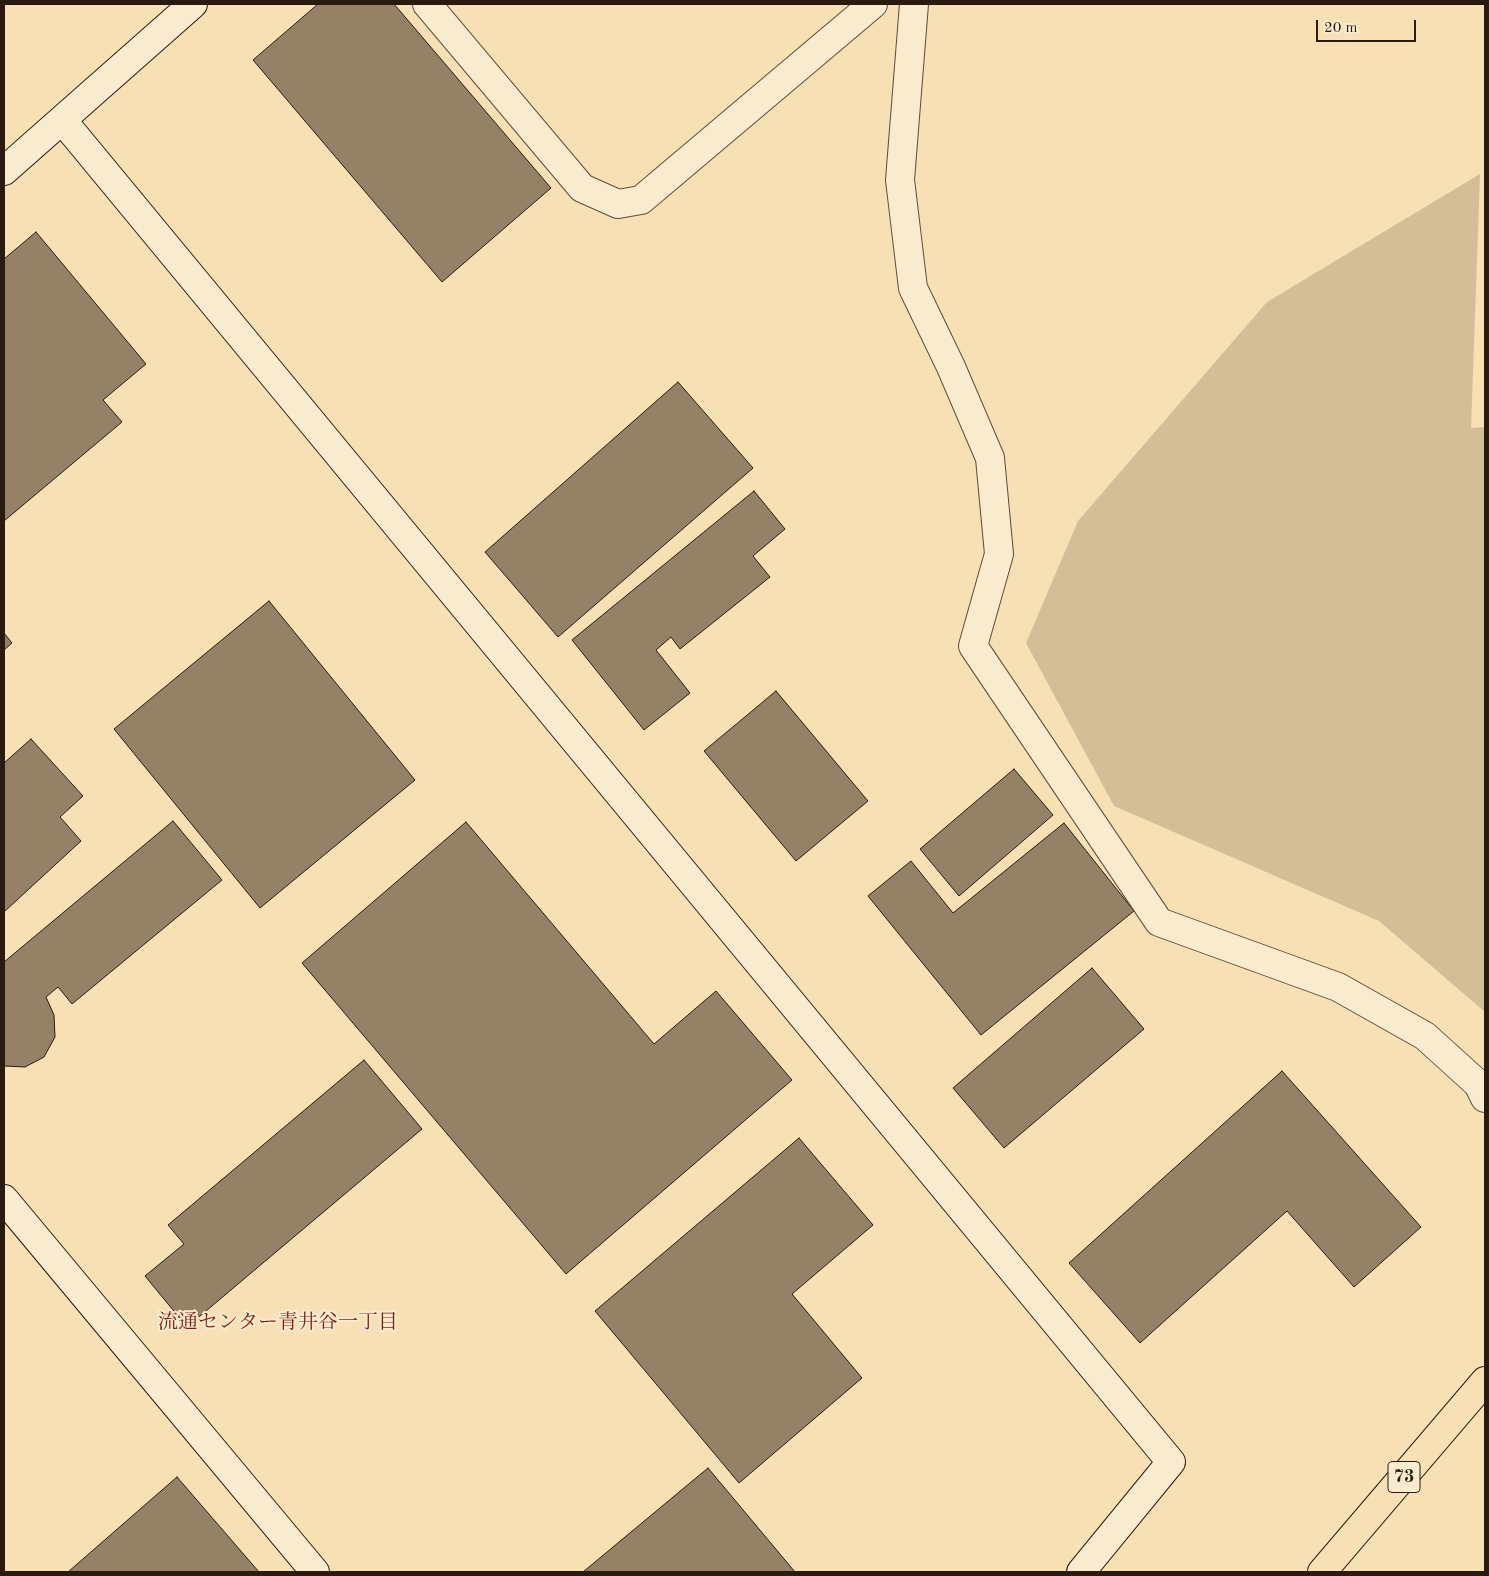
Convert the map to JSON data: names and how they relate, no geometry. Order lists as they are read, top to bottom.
{
  "streets": {
    "main road": ["73"]
  },
  "districts": ["流通センター青井谷一丁目"],
  "scale_bar": "20 m"
}
